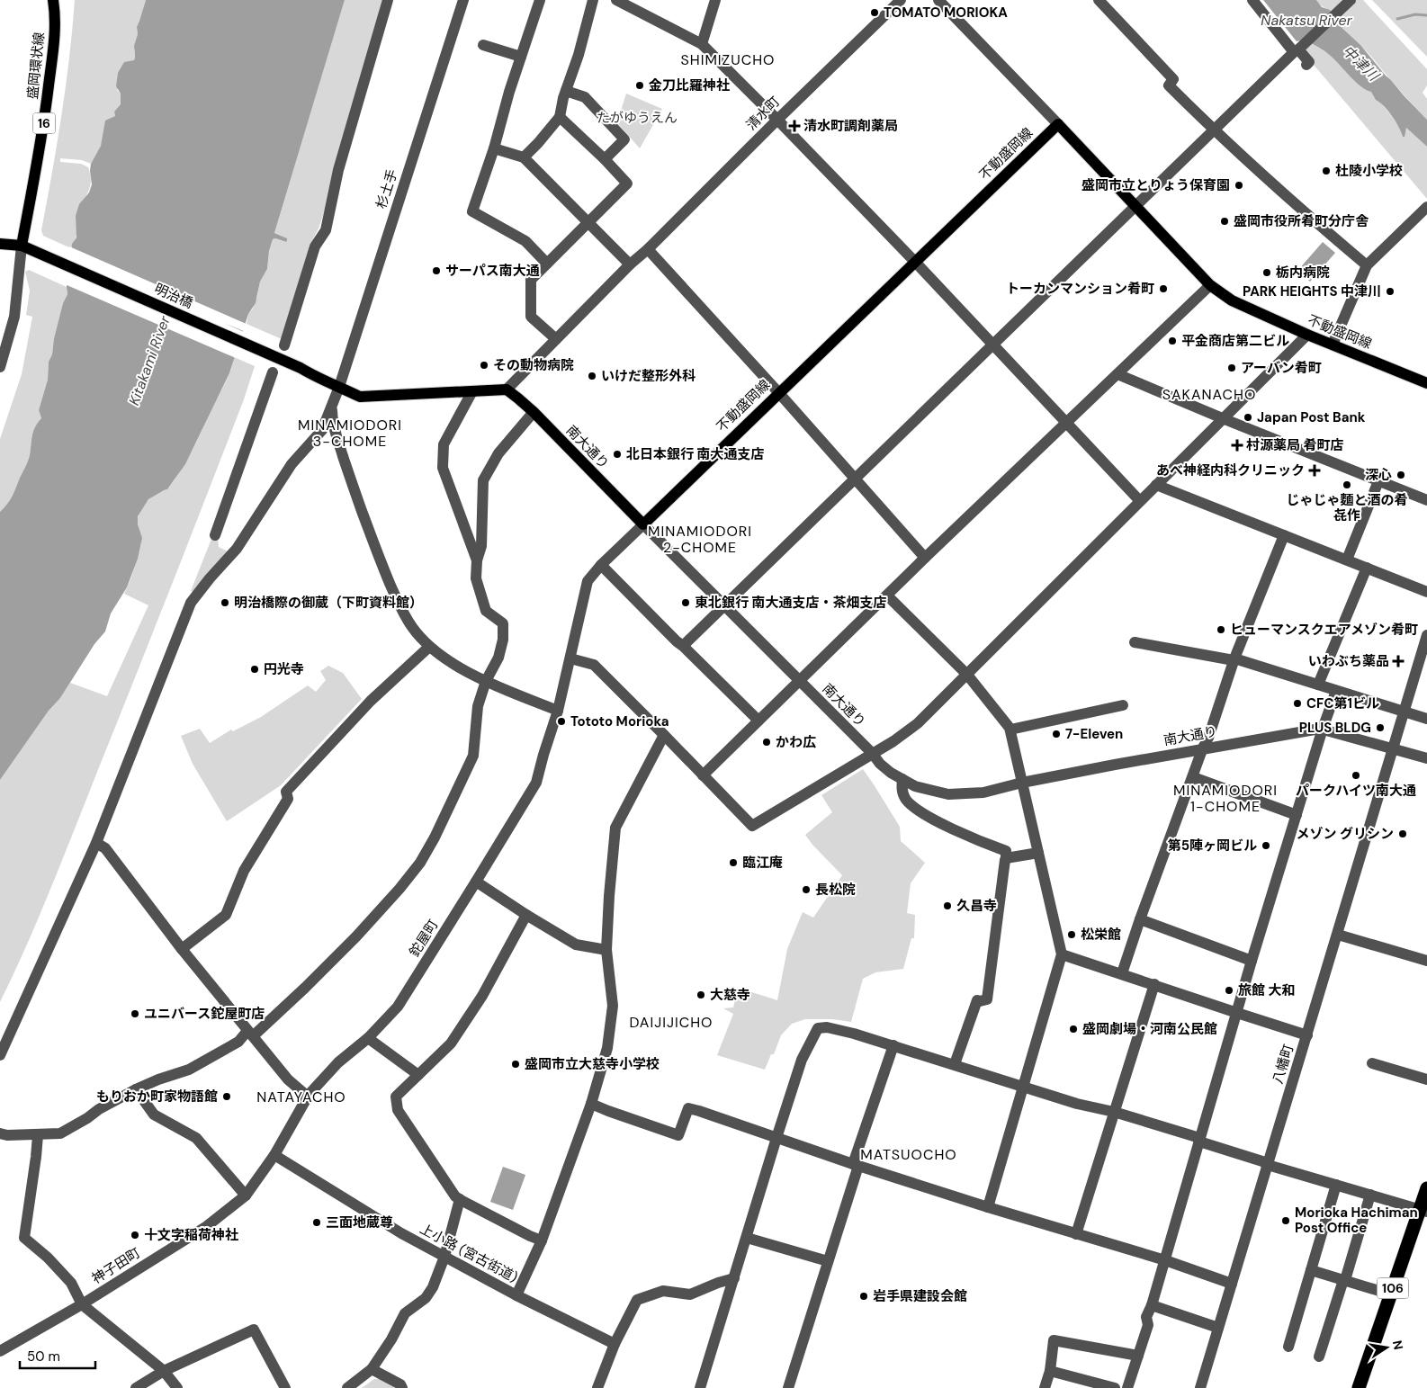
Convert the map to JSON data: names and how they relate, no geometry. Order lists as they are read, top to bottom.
{
  "streets": {
    "highway": ["106"],
    "main road": [
      "盛岡環状線",
      "16",
      "不動盛岡線",
      "明治橋",
      "南大通り"
    ],
    "street": [
      "清水町",
      "杉土手",
      "鉈屋町",
      "八幡町",
      "上小路 (宮古街道)",
      "神子田町"
    ]
  },
  "crossings": [
    ["盛岡環状線", "明治橋"],
    ["清水町", "南大通り"],
    ["不動盛岡線", "南大通り"],
    ["不動盛岡線", "鉈屋町"],
    ["杉土手", "明治橋"],
    ["南大通り", "鉈屋町"],
    ["南大通り", "八幡町"],
    ["鉈屋町", "上小路 (宮古街道)"],
    ["鉈屋町", "神子田町"],
    ["上小路 (宮古街道)", "神子田町"]
  ],
  "districts": [
    "SHIMIZUCHO",
    "SAKANACHO",
    "MINAMIODORI 3-CHOME",
    "MINAMIODORI 2-CHOME",
    "MINAMIODORI 1-CHOME",
    "DAIJIJICHO",
    "NATAYACHO",
    "MATSUOCHO"
  ],
  "water": ["Nakatsu River", "中津川", "Kitakami River"],
  "parks": ["たがゆうえん"],
  "places": {
    "other": [
      "TOMATO MORIOKA",
      "金刀比羅神社",
      "杜陵小学校",
      "盛岡市立とりょう保育園",
      "盛岡市役所肴町分庁舎",
      "サーパス南大通",
      "栃内病院",
      "トーカンマンション肴町",
      "PARK HEIGHTS 中津川",
      "平金商店第二ビル",
      "その動物病院",
      "アーバン肴町",
      "いけだ整形外科",
      "Japan Post Bank",
      "北日本銀行 南大通支店",
      "深心",
      "じゃじゃ麵と酒の肴 㐂作",
      "明治橋際の御蔵（下町資料館）",
      "東北銀行 南大通支店・茶畑支店",
      "ヒューマンスクエアメゾン肴町",
      "円光寺",
      "CFC第1ビル",
      "Tototo Morioka",
      "PLUS BLDG",
      "7-Eleven",
      "かわ広",
      "パークハイツ南大通",
      "メゾン グリシン",
      "第5陣ヶ岡ビル",
      "臨江庵",
      "長松院",
      "久昌寺",
      "松栄館",
      "旅館 大和",
      "大慈寺",
      "ユニバース鉈屋町店",
      "盛岡劇場・河南公民館",
      "盛岡市立大慈寺小学校",
      "もりおか町家物語館",
      "Morioka Hachiman Post Office",
      "三面地蔵尊",
      "十文字稲荷神社",
      "岩手県建設会館"
    ],
    "health": [
      "清水町調剤薬局",
      "村源薬局 肴町店",
      "あべ神経内科クリニック",
      "いわぶち薬品"
    ]
  },
  "scale_bar": "50 m",
  "north": "right"
}
